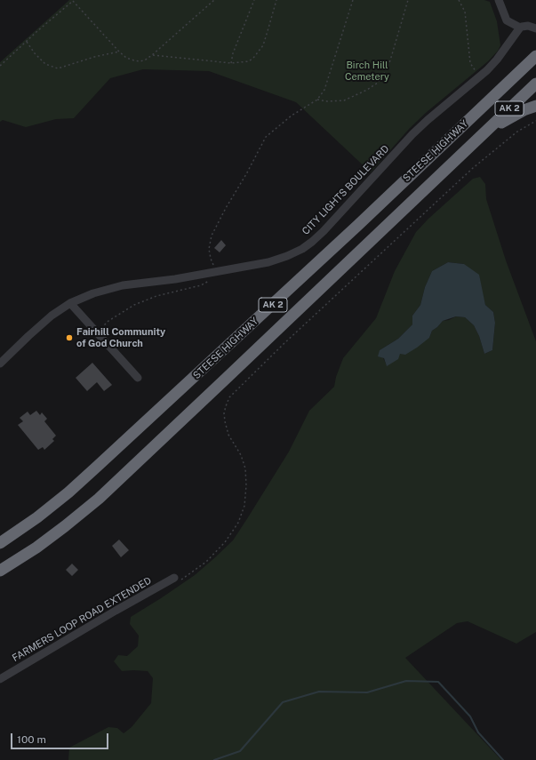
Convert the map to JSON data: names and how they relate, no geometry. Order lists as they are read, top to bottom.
{
  "streets": {
    "highway": ["AK 2", "STEESE HIGHWAY"],
    "street": ["CITY LIGHTS BOULEVARD", "FARMERS LOOP ROAD EXTENDED"]
  },
  "parks": ["Birch Hill Cemetery"],
  "places": ["Fairhill Community of God Church"],
  "scale_bar": "100 m"
}
